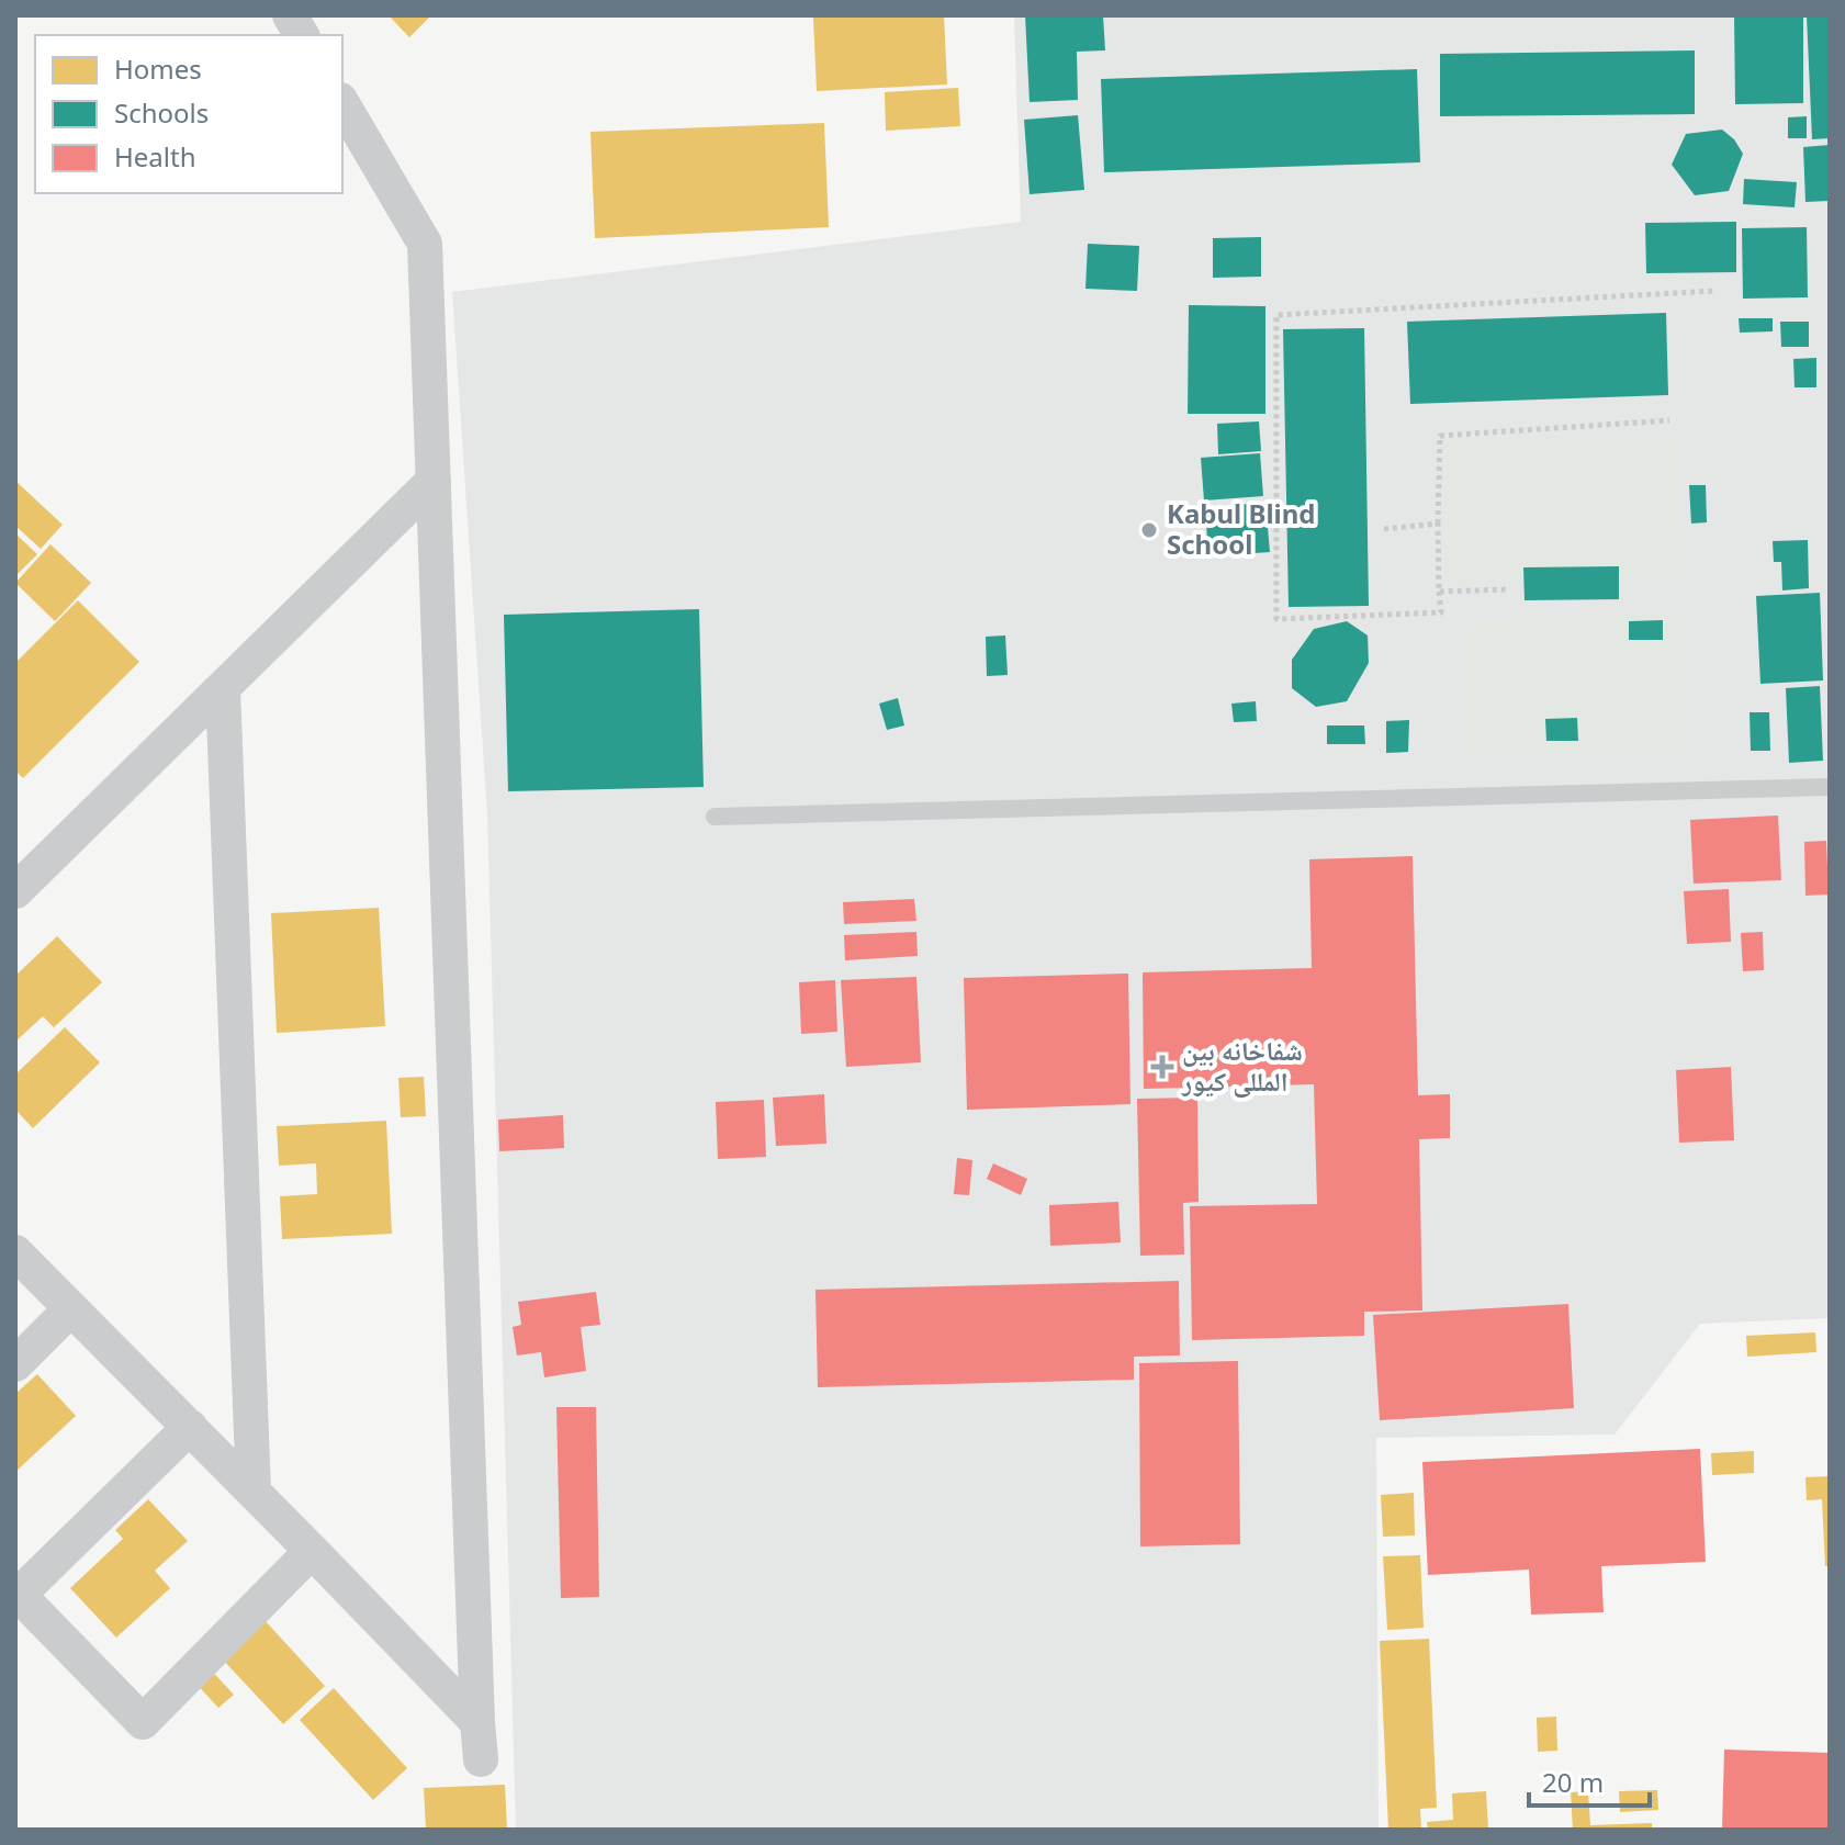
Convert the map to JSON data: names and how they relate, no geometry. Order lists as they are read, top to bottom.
{
  "places": {
    "other": ["Kabul Blind School"],
    "health": ["شفاخانه بین المللی کیور"]
  },
  "legend": ["Homes", "Schools", "Health"],
  "scale_bar": "20 m"
}
